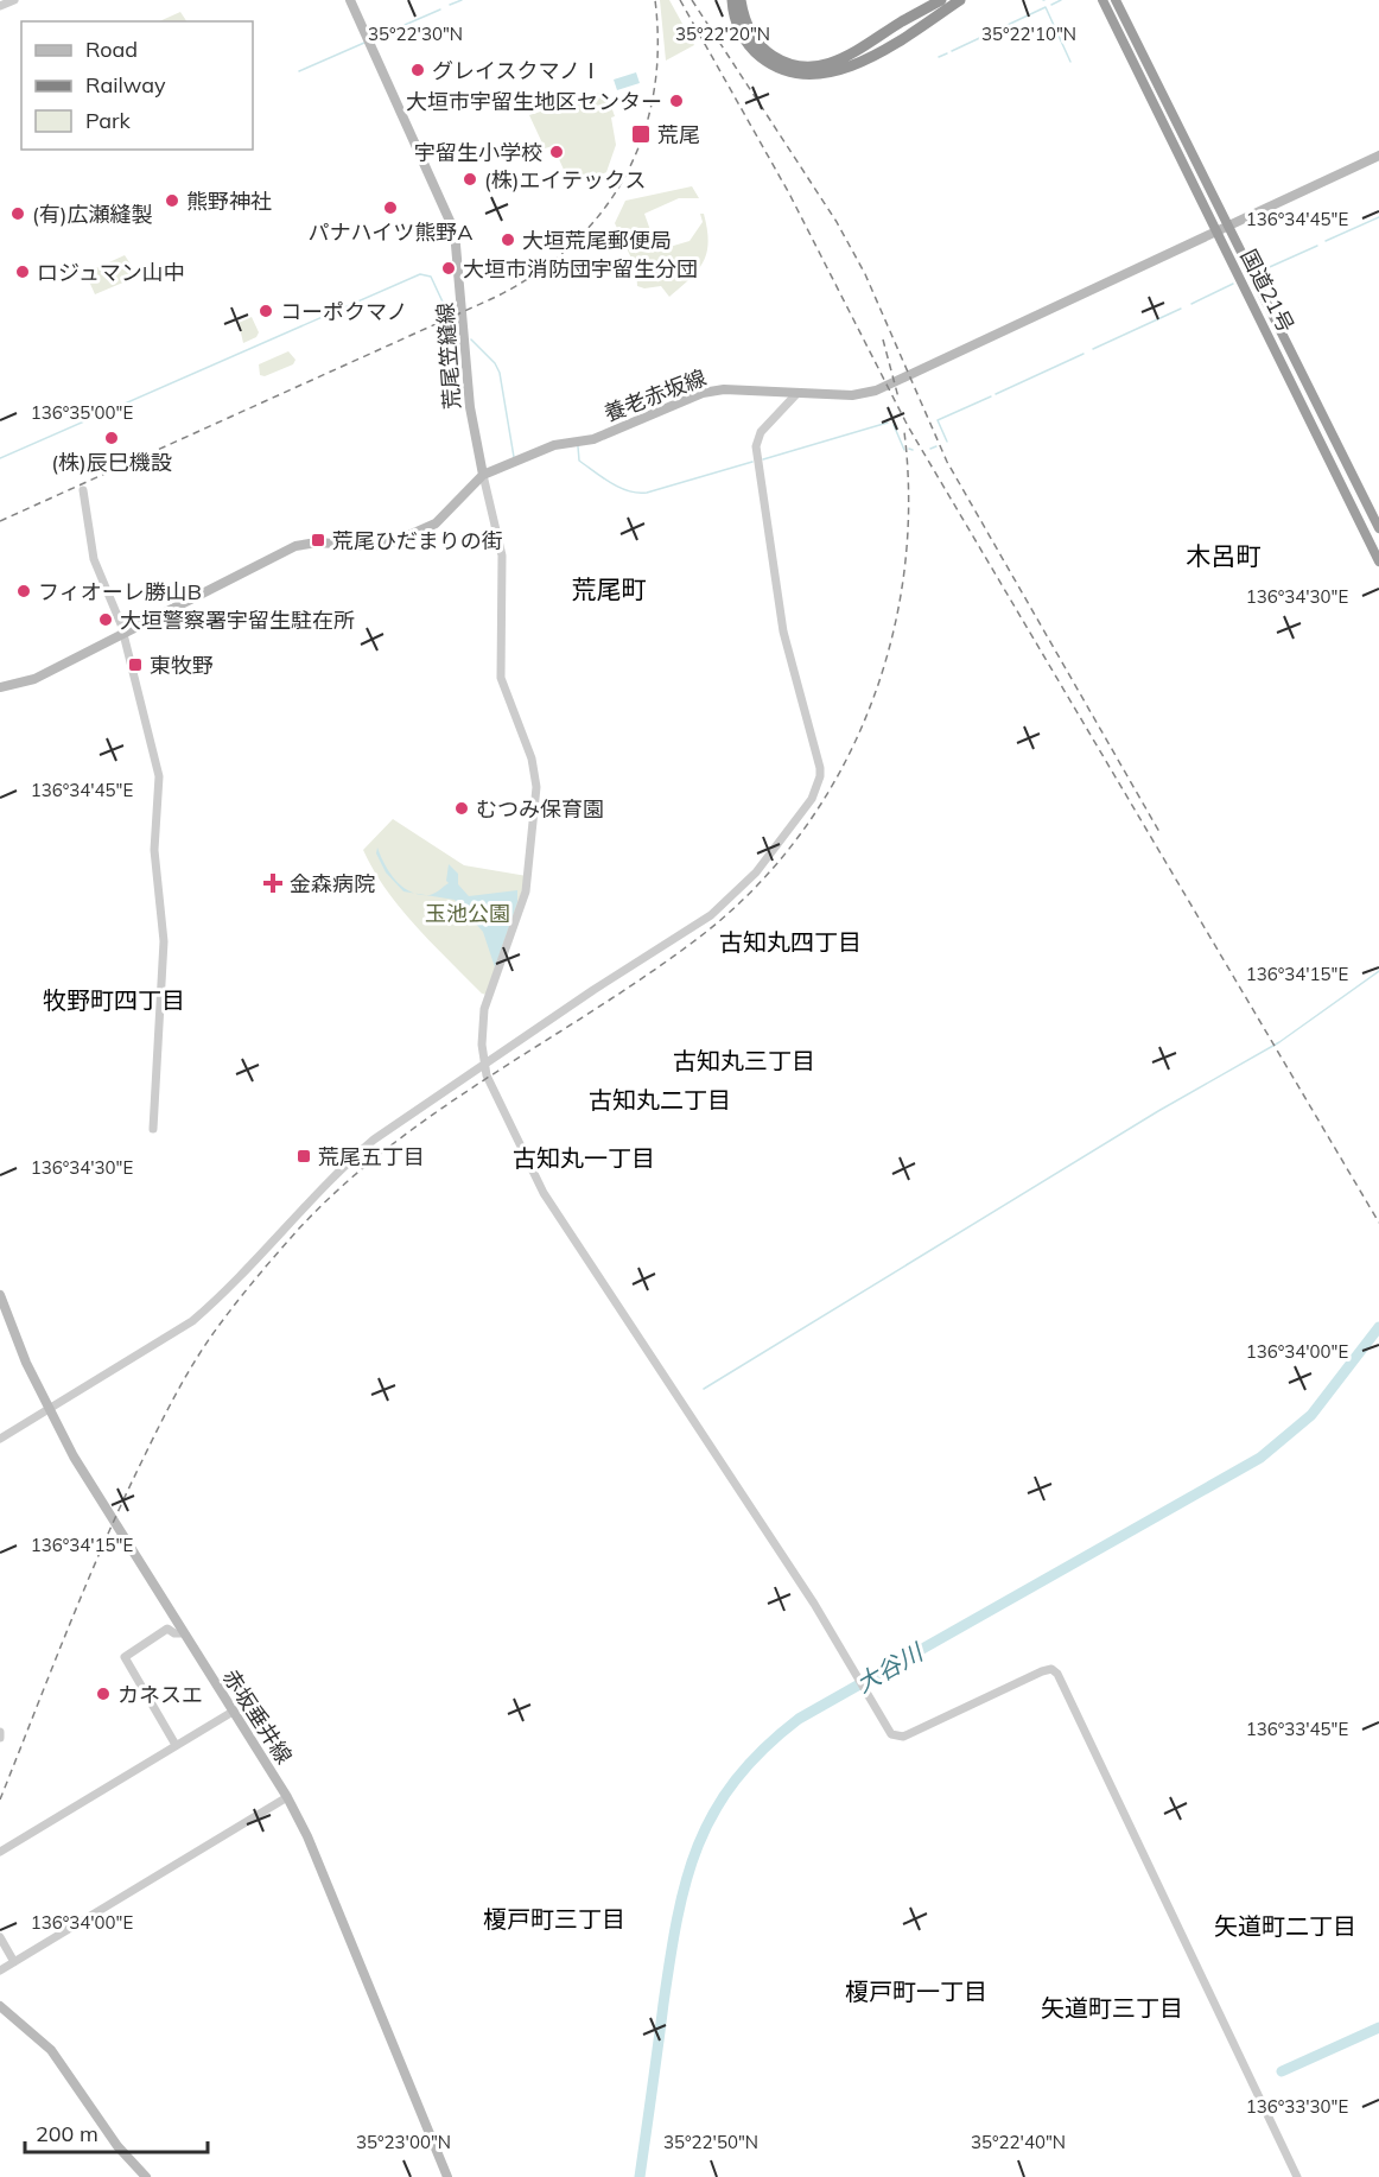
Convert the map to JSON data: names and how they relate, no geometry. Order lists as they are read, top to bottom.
{
  "streets": {
    "highway": ["国道21号"],
    "main road": ["荒尾笠縫線", "養老赤坂線", "赤坂垂井線"]
  },
  "crossings": [
    ["国道21号", "養老赤坂線"],
    ["荒尾笠縫線", "養老赤坂線"]
  ],
  "districts": [
    "木呂町",
    "荒尾町",
    "古知丸四丁目",
    "牧野町四丁目",
    "古知丸三丁目",
    "古知丸二丁目",
    "古知丸一丁目",
    "榎戸町三丁目",
    "矢道町二丁目",
    "榎戸町一丁目",
    "矢道町三丁目"
  ],
  "water": ["大谷川"],
  "parks": ["玉池公園"],
  "places": {
    "other": [
      "グレイスクマノⅠ",
      "大垣市宇留生地区センター",
      "宇留生小学校",
      "(株)エイテックス",
      "熊野神社",
      "パナハイツ熊野A",
      "(有)広瀬縫製",
      "大垣荒尾郵便局",
      "大垣市消防団宇留生分団",
      "ロジュマン山中",
      "コーポクマノ",
      "(株)辰巳機設",
      "フィオーレ勝山B",
      "大垣警察署宇留生駐在所",
      "むつみ保育園",
      "カネスエ"
    ],
    "transit": [
      "荒尾",
      "荒尾ひだまりの街",
      "東牧野",
      "荒尾五丁目"
    ],
    "health": ["金森病院"]
  },
  "legend": ["Road", "Railway", "Park"],
  "scale_bar": "200 m",
  "coordinates": [
    "35°22'30\"N",
    "35°22'20\"N",
    "35°22'10\"N",
    "136°34'45\"E",
    "136°35'00\"E",
    "136°34'30\"E",
    "136°34'15\"E",
    "136°34'00\"E",
    "136°33'45\"E",
    "136°33'30\"E",
    "35°23'00\"N",
    "35°22'50\"N",
    "35°22'40\"N"
  ]
}
